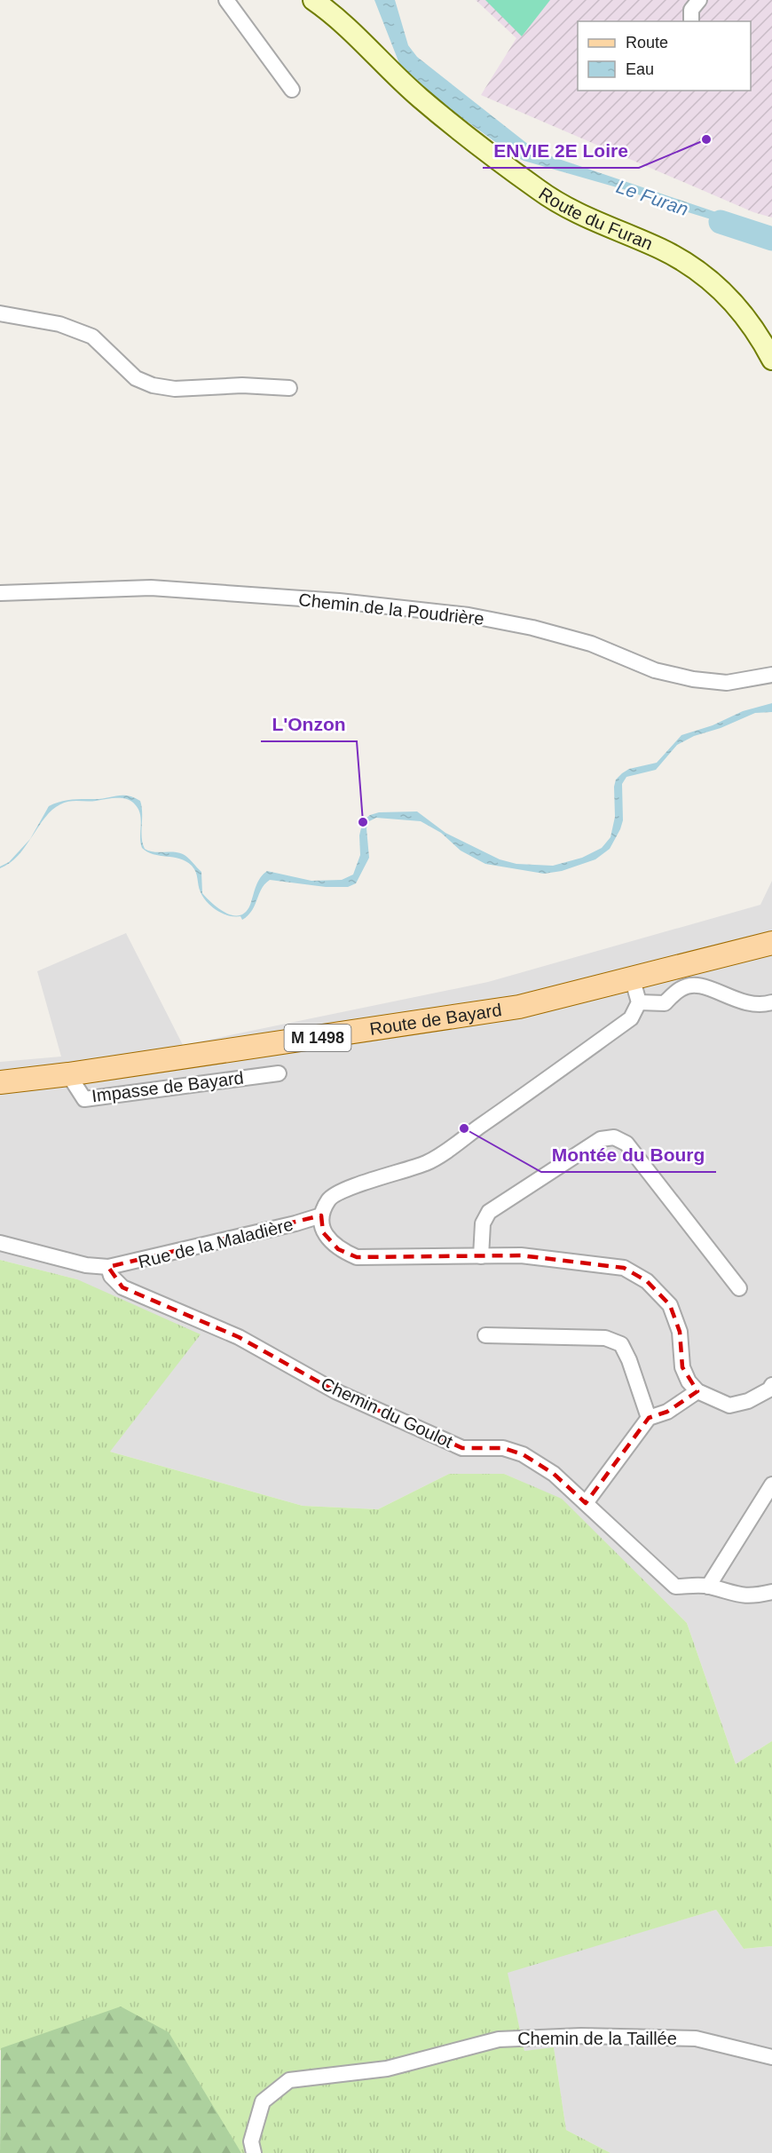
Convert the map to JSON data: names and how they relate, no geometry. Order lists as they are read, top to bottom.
{
  "streets": {
    "main road": ["Route du Furan", "Route de Bayard", "M 1498"],
    "street": [
      "Chemin de la Poudrière",
      "Impasse de Bayard",
      "Rue de la Maladière",
      "Chemin du Goulot",
      "Chemin de la Taillée"
    ]
  },
  "crossings": [
    ["Route de Bayard", "Impasse de Bayard"],
    ["Rue de la Maladière", "Chemin du Goulot"]
  ],
  "water": ["Le Furan"],
  "places": ["ENVIE 2E Loire", "L'Onzon", "Montée du Bourg"],
  "legend": ["Route", "Eau"]
}
